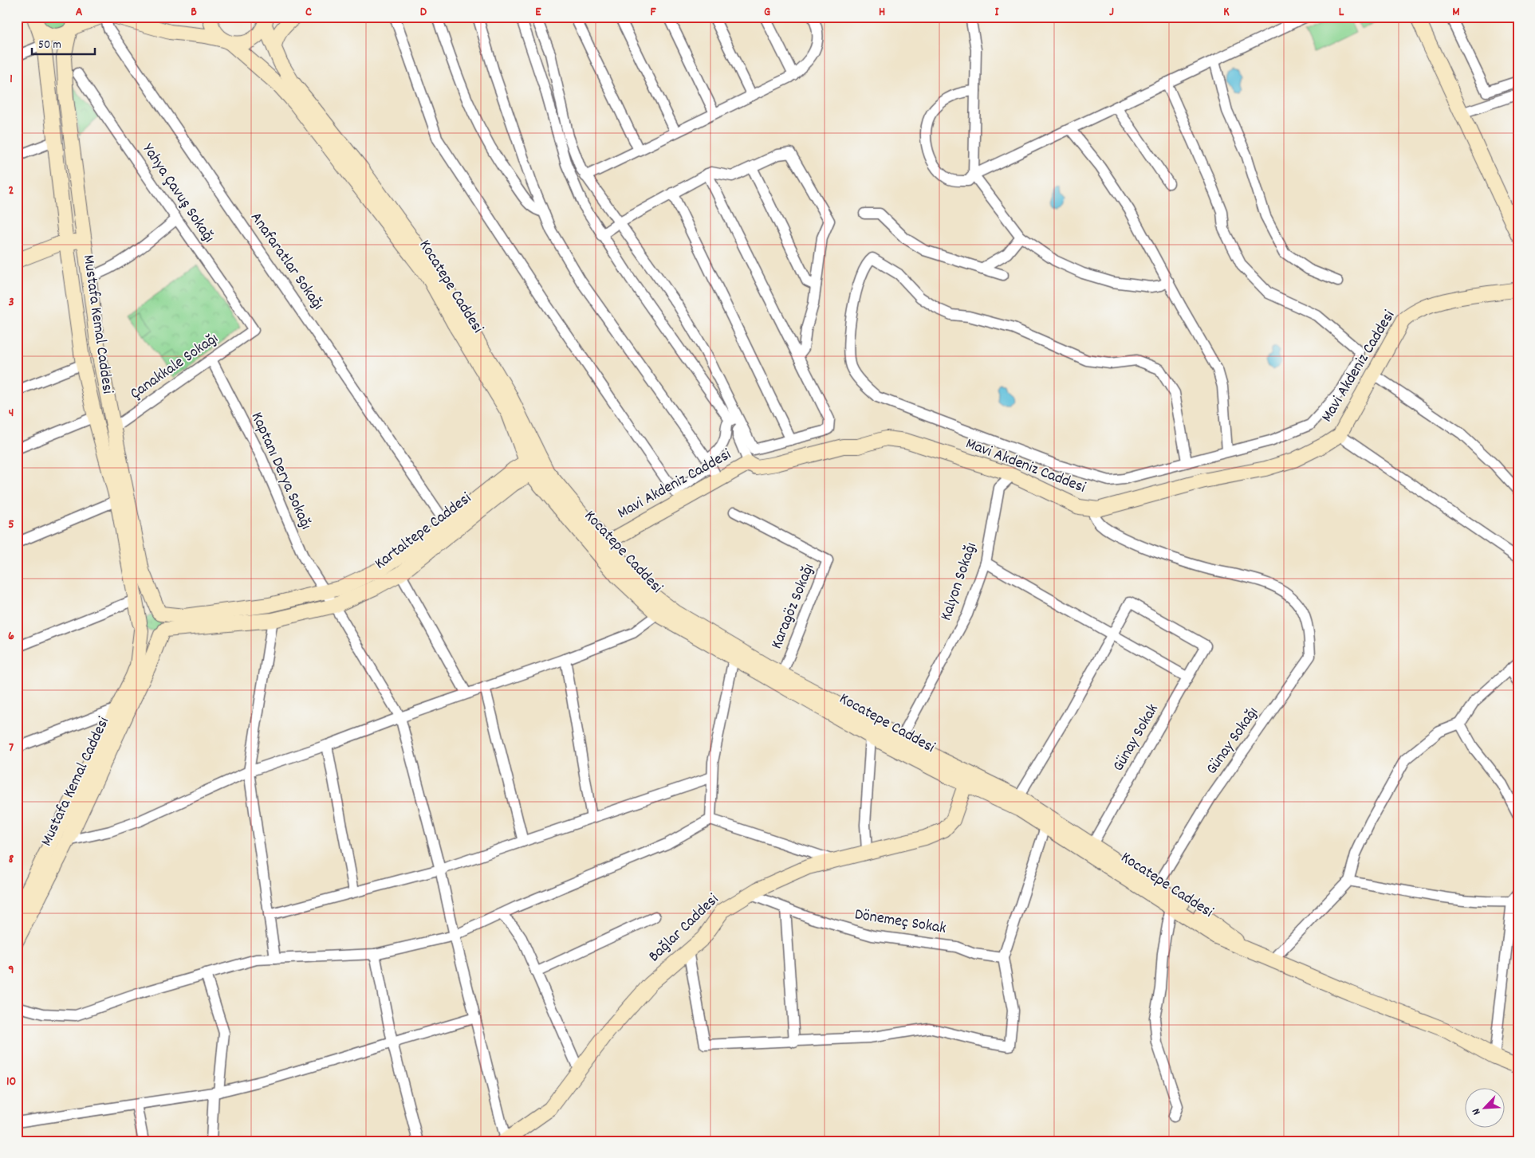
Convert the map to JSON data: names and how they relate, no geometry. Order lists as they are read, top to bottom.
{
  "streets": {
    "main road": [
      "Kocatepe Caddesi",
      "Mustafa Kemal Caddesi",
      "Mavi Akdeniz Caddesi",
      "Kartaltepe Caddesi",
      "Bağlar Caddesi"
    ],
    "street": [
      "Yahya Çavuş Sokağı",
      "Anafaratlar Sokağı",
      "Çanakkale Sokağı",
      "Kaptanı Derya Sokağı",
      "Kalyon Sokağı",
      "Karagöz Sokağı",
      "Günay Sokak",
      "Günay Sokağı",
      "Dönemeç Sokak"
    ]
  },
  "crossings": [
    ["Yahya Çavuş Sokağı", "Çanakkale Sokağı"],
    ["Anafaratlar Sokağı", "Kartaltepe Caddesi"],
    ["Kocatepe Caddesi", "Mavi Akdeniz Caddesi"],
    ["Kocatepe Caddesi", "Kartaltepe Caddesi"],
    ["Kocatepe Caddesi", "Kalyon Sokağı"],
    ["Kocatepe Caddesi", "Karagöz Sokağı"],
    ["Kocatepe Caddesi", "Günay Sokak"],
    ["Kocatepe Caddesi", "Günay Sokağı"],
    ["Kocatepe Caddesi", "Bağlar Caddesi"],
    ["Mustafa Kemal Caddesi", "Çanakkale Sokağı"],
    ["Mustafa Kemal Caddesi", "Kartaltepe Caddesi"],
    ["Çanakkale Sokağı", "Kaptanı Derya Sokağı"],
    ["Mavi Akdeniz Caddesi", "Kalyon Sokağı"],
    ["Mavi Akdeniz Caddesi", "Günay Sokağı"],
    ["Kaptanı Derya Sokağı", "Kartaltepe Caddesi"],
    ["Kaptanı Derya Sokağı", "Bağlar Caddesi"],
    ["Dönemeç Sokak", "Bağlar Caddesi"]
  ],
  "scale_bar": "50 m",
  "north": "bottom left",
  "grid": {
    "columns": [
      "A",
      "B",
      "C",
      "D",
      "E",
      "F",
      "G",
      "H",
      "I",
      "J",
      "K",
      "L",
      "M"
    ],
    "rows": [
      "1",
      "2",
      "3",
      "4",
      "5",
      "6",
      "7",
      "8",
      "9",
      "10"
    ]
  }
}
